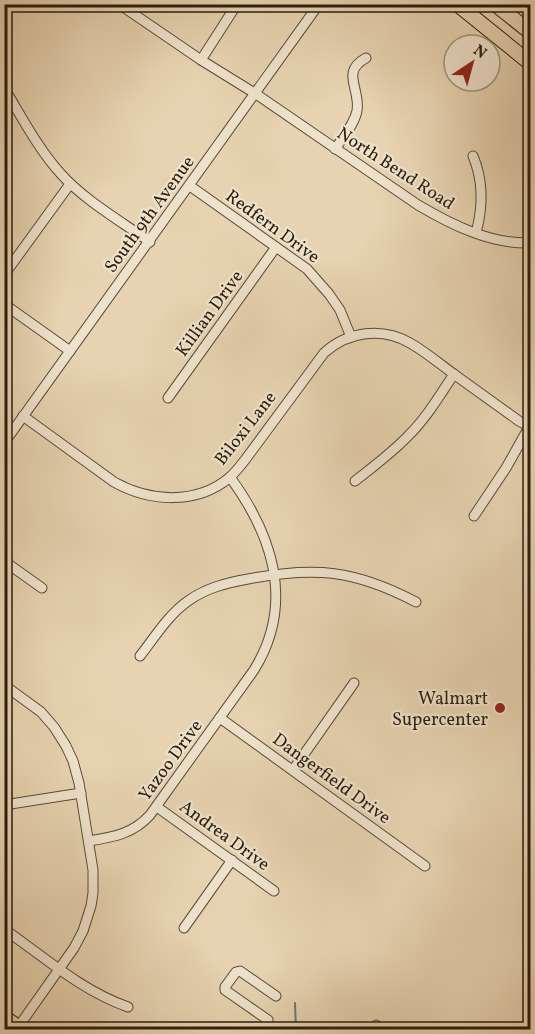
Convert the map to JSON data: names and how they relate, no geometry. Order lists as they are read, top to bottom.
{
  "streets": {
    "street": [
      "North Bend Road",
      "South 9th Avenue",
      "Redfern Drive",
      "Killian Drive",
      "Biloxi Lane",
      "Yazoo Drive",
      "Dangerfield Drive",
      "Andrea Drive"
    ]
  },
  "crossings": [
    ["North Bend Road", "South 9th Avenue"],
    ["South 9th Avenue", "Redfern Drive"],
    ["South 9th Avenue", "Biloxi Lane"],
    ["Redfern Drive", "Killian Drive"],
    ["Redfern Drive", "Biloxi Lane"],
    ["Biloxi Lane", "Yazoo Drive"],
    ["Yazoo Drive", "Dangerfield Drive"],
    ["Yazoo Drive", "Andrea Drive"]
  ],
  "places": ["Walmart Supercenter"],
  "north": "top right"
}
